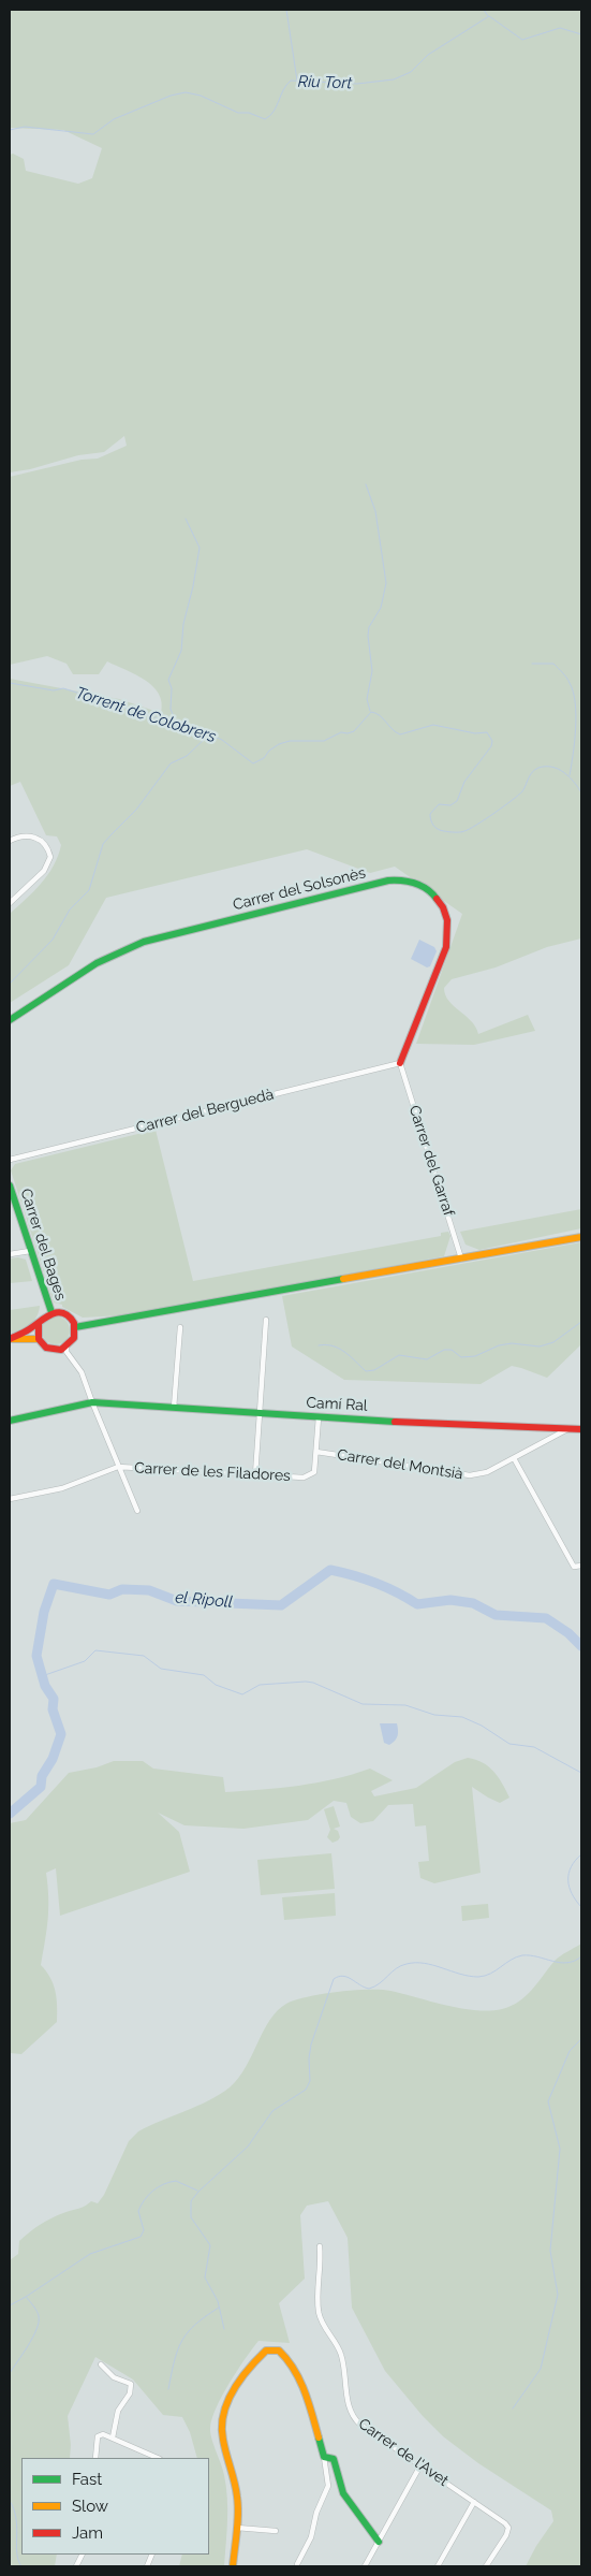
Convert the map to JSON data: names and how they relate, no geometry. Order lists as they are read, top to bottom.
{
  "streets": {
    "street": [
      "Carrer del Solsonès",
      "Carrer del Berguedà",
      "Carrer del Garraf",
      "Carrer del Bages",
      "Camí Ral",
      "Carrer del Montsià",
      "Carrer de les Filadores",
      "Carrer de l'Avet"
    ]
  },
  "crossings": [
    ["Carrer del Solsonès", "Carrer del Berguedà"],
    ["Carrer del Solsonès", "Carrer del Garraf"],
    ["Carrer del Berguedà", "Carrer del Garraf"],
    ["Camí Ral", "Carrer del Montsià"],
    ["Camí Ral", "Carrer de les Filadores"],
    ["Carrer del Montsià", "Carrer de les Filadores"]
  ],
  "water": ["Riu Tort", "Torrent de Colobrers", "el Ripoll"],
  "legend": ["Fast", "Slow", "Jam"]
}
